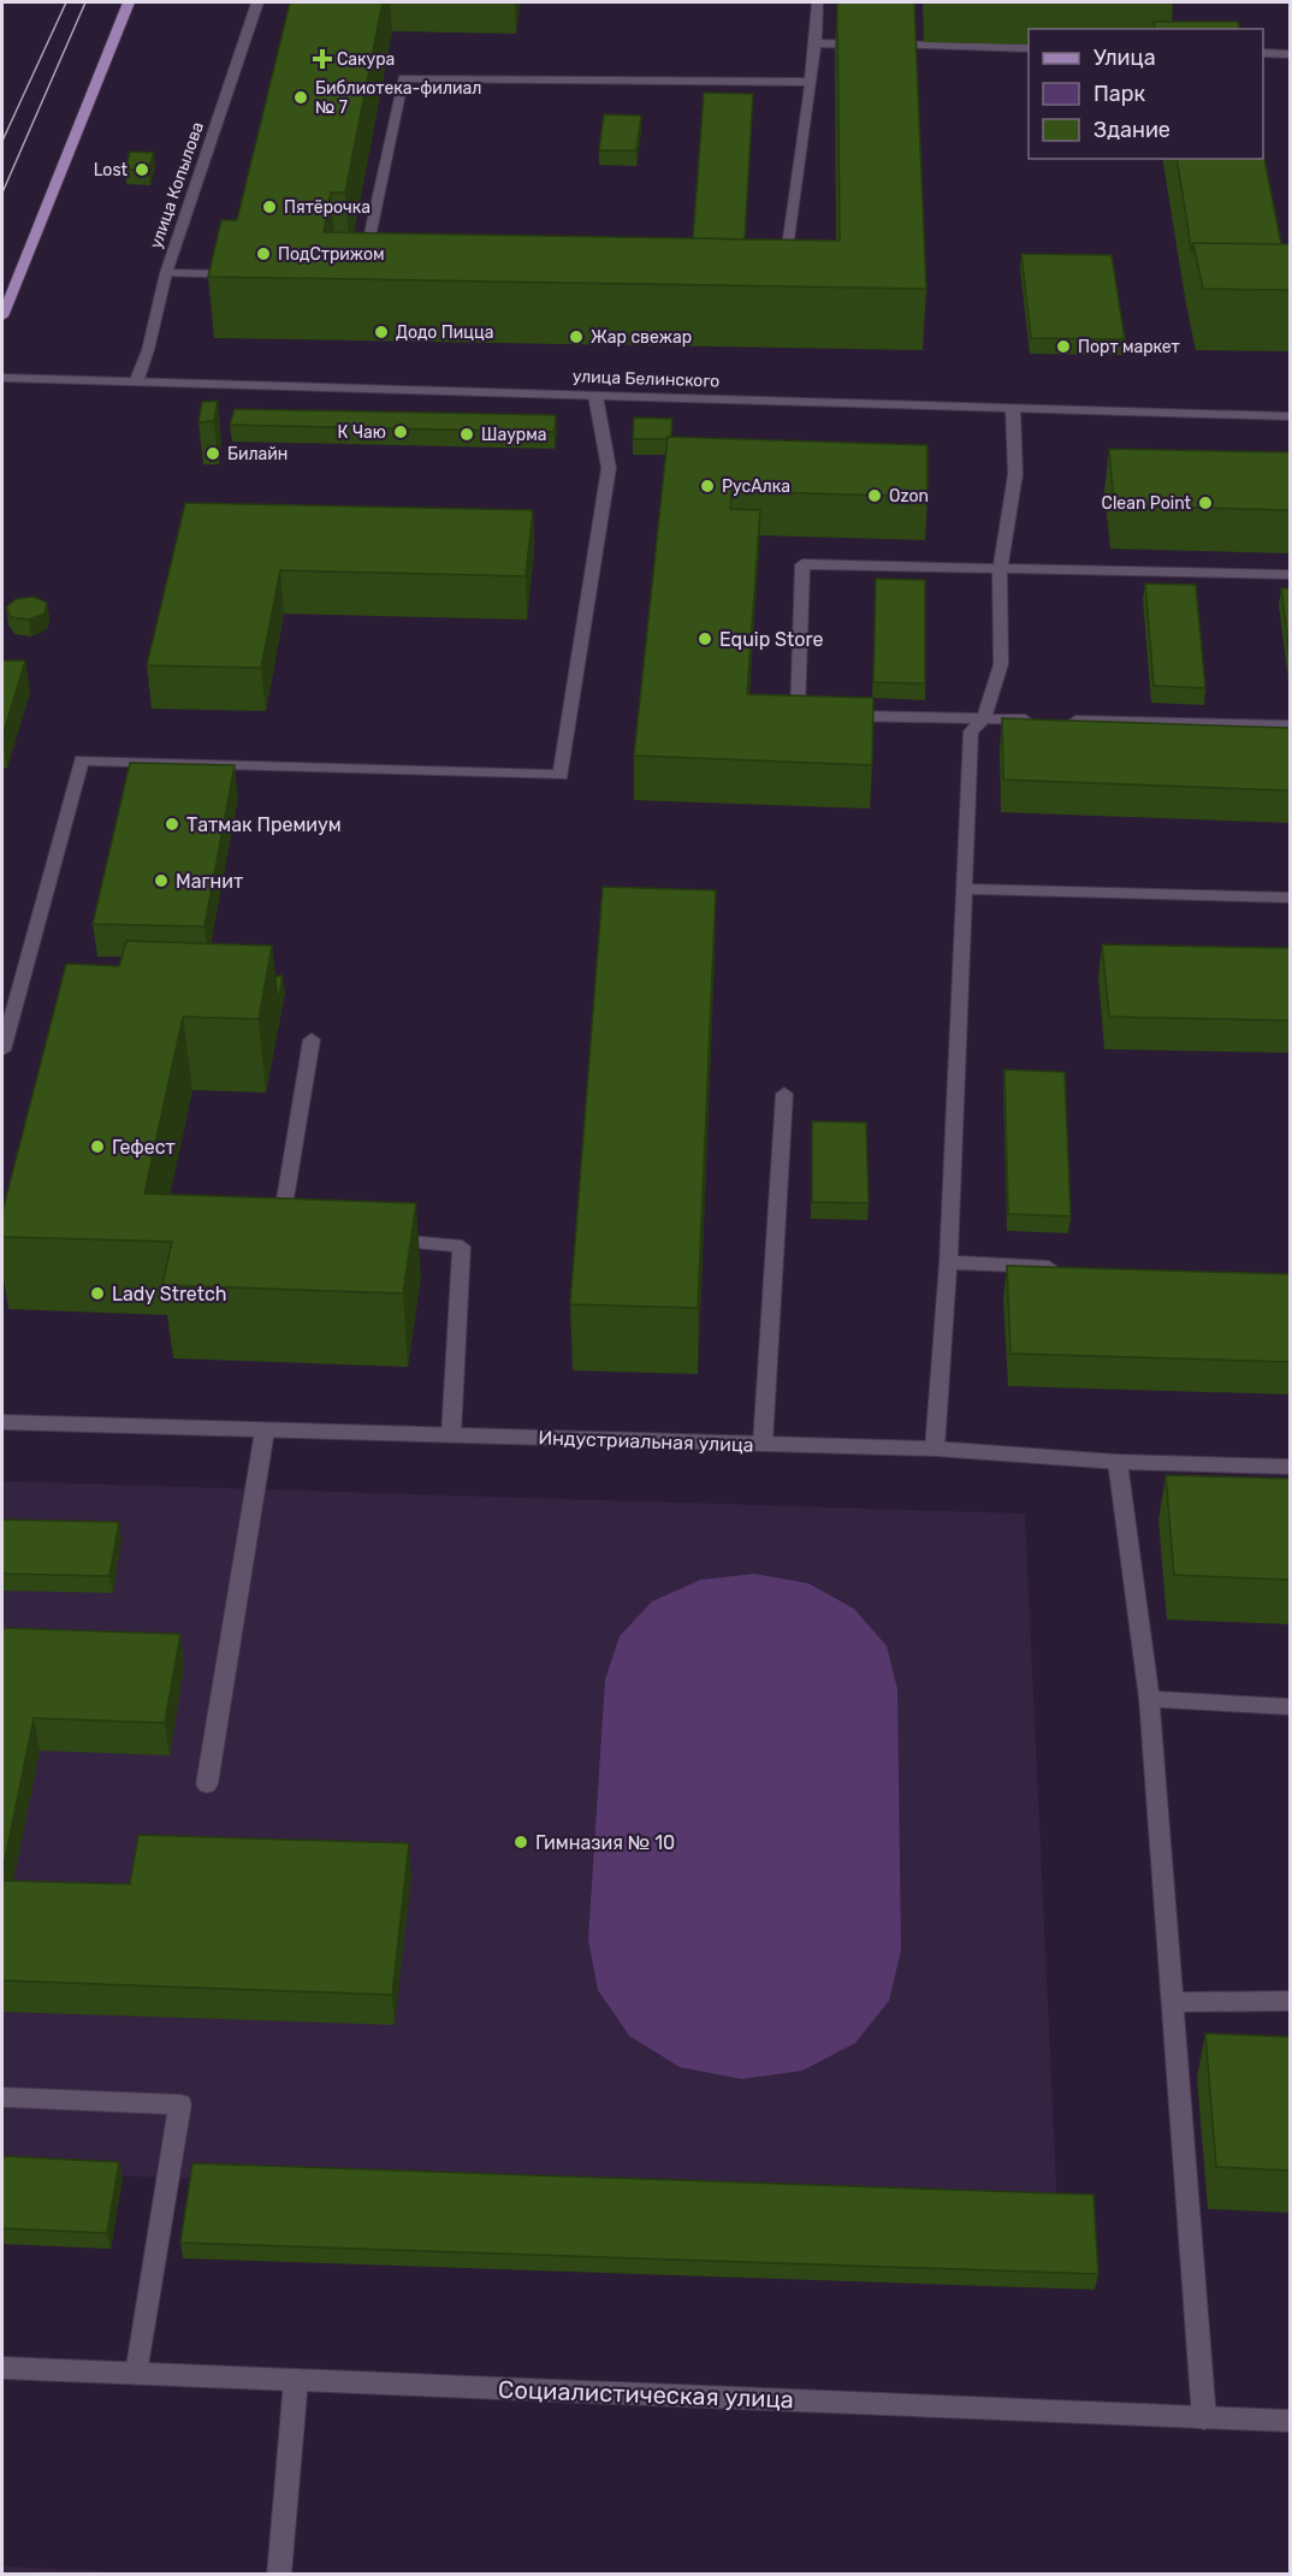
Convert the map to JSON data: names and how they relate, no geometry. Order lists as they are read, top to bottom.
{
  "streets": {
    "street": [
      "улица Копылова",
      "улица Белинского",
      "Индустриальная улица",
      "Социалистическая улица"
    ]
  },
  "crossings": [
    ["улица Копылова", "улица Белинского"]
  ],
  "places": {
    "health": ["Сакура"],
    "other": [
      "Библиотека-филиал № 7",
      "Lost",
      "Пятёрочка",
      "ПодСтрижом",
      "Додо Пицца",
      "Жар свежар",
      "Порт маркет",
      "К Чаю",
      "Шаурма",
      "Билайн",
      "РусАлка",
      "Ozon",
      "Clean Point",
      "Equip Store",
      "Татмак Премиум",
      "Магнит",
      "Гефест",
      "Lady Stretch",
      "Гимназия № 10"
    ]
  },
  "legend": ["Улица", "Парк", "Здание"]
}
